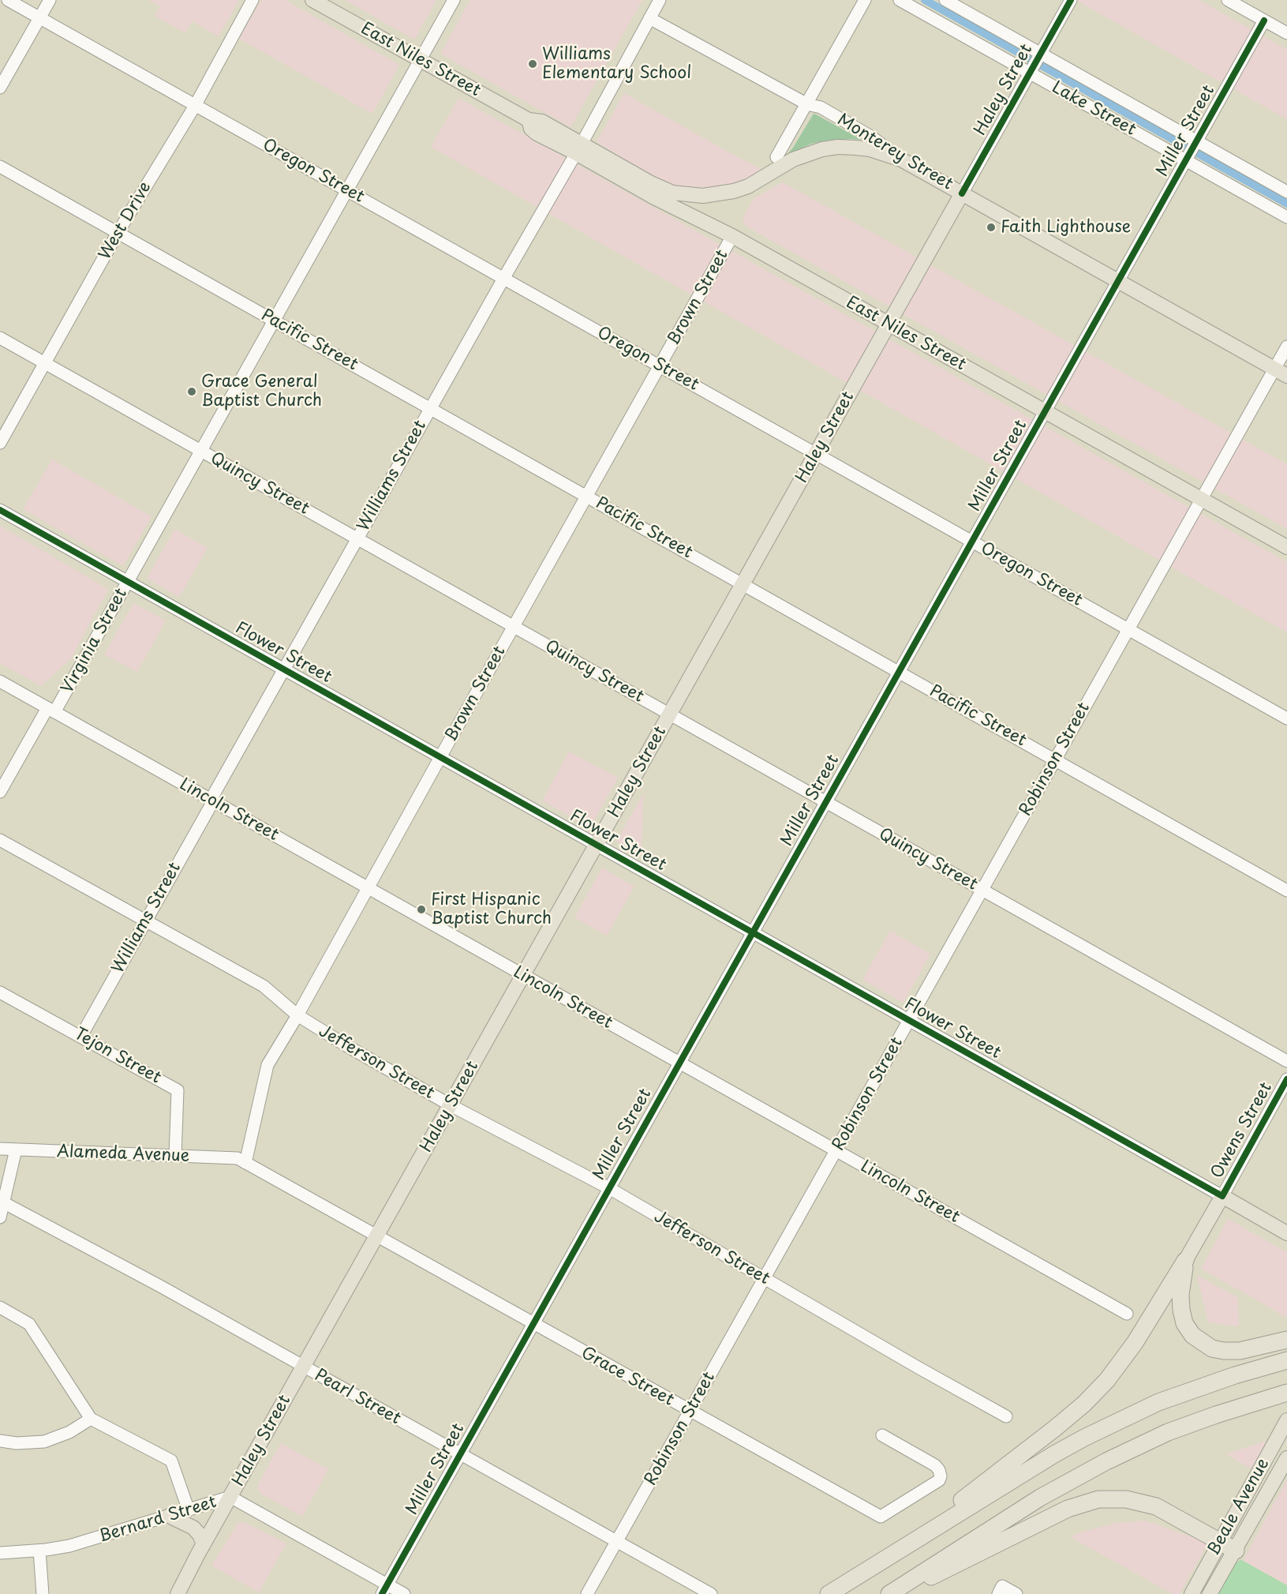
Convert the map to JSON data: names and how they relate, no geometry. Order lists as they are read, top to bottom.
{
  "streets": {
    "main road": [
      "East Niles Street",
      "Haley Street",
      "Monterey Street",
      "Flower Street",
      "Owens Street",
      "Beale Avenue"
    ],
    "street": [
      "Lake Street",
      "Miller Street",
      "Oregon Street",
      "West Drive",
      "Brown Street",
      "Pacific Street",
      "Williams Street",
      "Quincy Street",
      "Virginia Street",
      "Robinson Street",
      "Lincoln Street",
      "Tejon Street",
      "Jefferson Street",
      "Alameda Avenue",
      "Grace Street",
      "Pearl Street",
      "Bernard Street"
    ]
  },
  "crossings": [
    ["East Niles Street", "Haley Street"],
    ["East Niles Street", "Miller Street"],
    ["East Niles Street", "Monterey Street"],
    ["East Niles Street", "Brown Street"],
    ["East Niles Street", "Williams Street"],
    ["East Niles Street", "Virginia Street"],
    ["East Niles Street", "Robinson Street"],
    ["Haley Street", "Lake Street"],
    ["Haley Street", "Monterey Street"],
    ["Haley Street", "Oregon Street"],
    ["Haley Street", "Pacific Street"],
    ["Haley Street", "Quincy Street"],
    ["Haley Street", "Flower Street"],
    ["Haley Street", "Lincoln Street"],
    ["Haley Street", "Jefferson Street"],
    ["Haley Street", "Grace Street"],
    ["Haley Street", "Pearl Street"],
    ["Haley Street", "Bernard Street"],
    ["Lake Street", "Miller Street"],
    ["Miller Street", "Monterey Street"],
    ["Miller Street", "Oregon Street"],
    ["Miller Street", "Pacific Street"],
    ["Miller Street", "Quincy Street"],
    ["Miller Street", "Flower Street"],
    ["Miller Street", "Lincoln Street"],
    ["Miller Street", "Jefferson Street"],
    ["Miller Street", "Grace Street"],
    ["Miller Street", "Pearl Street"],
    ["Miller Street", "Bernard Street"],
    ["Monterey Street", "Williams Street"],
    ["Monterey Street", "Robinson Street"],
    ["Oregon Street", "West Drive"],
    ["Oregon Street", "Brown Street"],
    ["Oregon Street", "Williams Street"],
    ["Oregon Street", "Virginia Street"],
    ["Oregon Street", "Robinson Street"],
    ["West Drive", "Pacific Street"],
    ["West Drive", "Quincy Street"],
    ["Brown Street", "Pacific Street"],
    ["Brown Street", "Quincy Street"],
    ["Brown Street", "Flower Street"],
    ["Brown Street", "Lincoln Street"],
    ["Brown Street", "Jefferson Street"],
    ["Brown Street", "Alameda Avenue"],
    ["Brown Street", "Grace Street"],
    ["Pacific Street", "Williams Street"],
    ["Pacific Street", "Virginia Street"],
    ["Pacific Street", "Robinson Street"],
    ["Williams Street", "Quincy Street"],
    ["Williams Street", "Flower Street"],
    ["Williams Street", "Lincoln Street"],
    ["Williams Street", "Tejon Street"],
    ["Williams Street", "Jefferson Street"],
    ["Quincy Street", "Virginia Street"],
    ["Quincy Street", "Robinson Street"],
    ["Virginia Street", "Flower Street"],
    ["Virginia Street", "Lincoln Street"],
    ["Flower Street", "Robinson Street"],
    ["Flower Street", "Owens Street"],
    ["Robinson Street", "Lincoln Street"],
    ["Robinson Street", "Jefferson Street"],
    ["Robinson Street", "Grace Street"],
    ["Robinson Street", "Pearl Street"],
    ["Tejon Street", "Alameda Avenue"],
    ["Alameda Avenue", "Grace Street"]
  ],
  "places": [
    "Williams Elementary School",
    "Faith Lighthouse",
    "Grace General Baptist Church",
    "First Hispanic Baptist Church"
  ]
}
